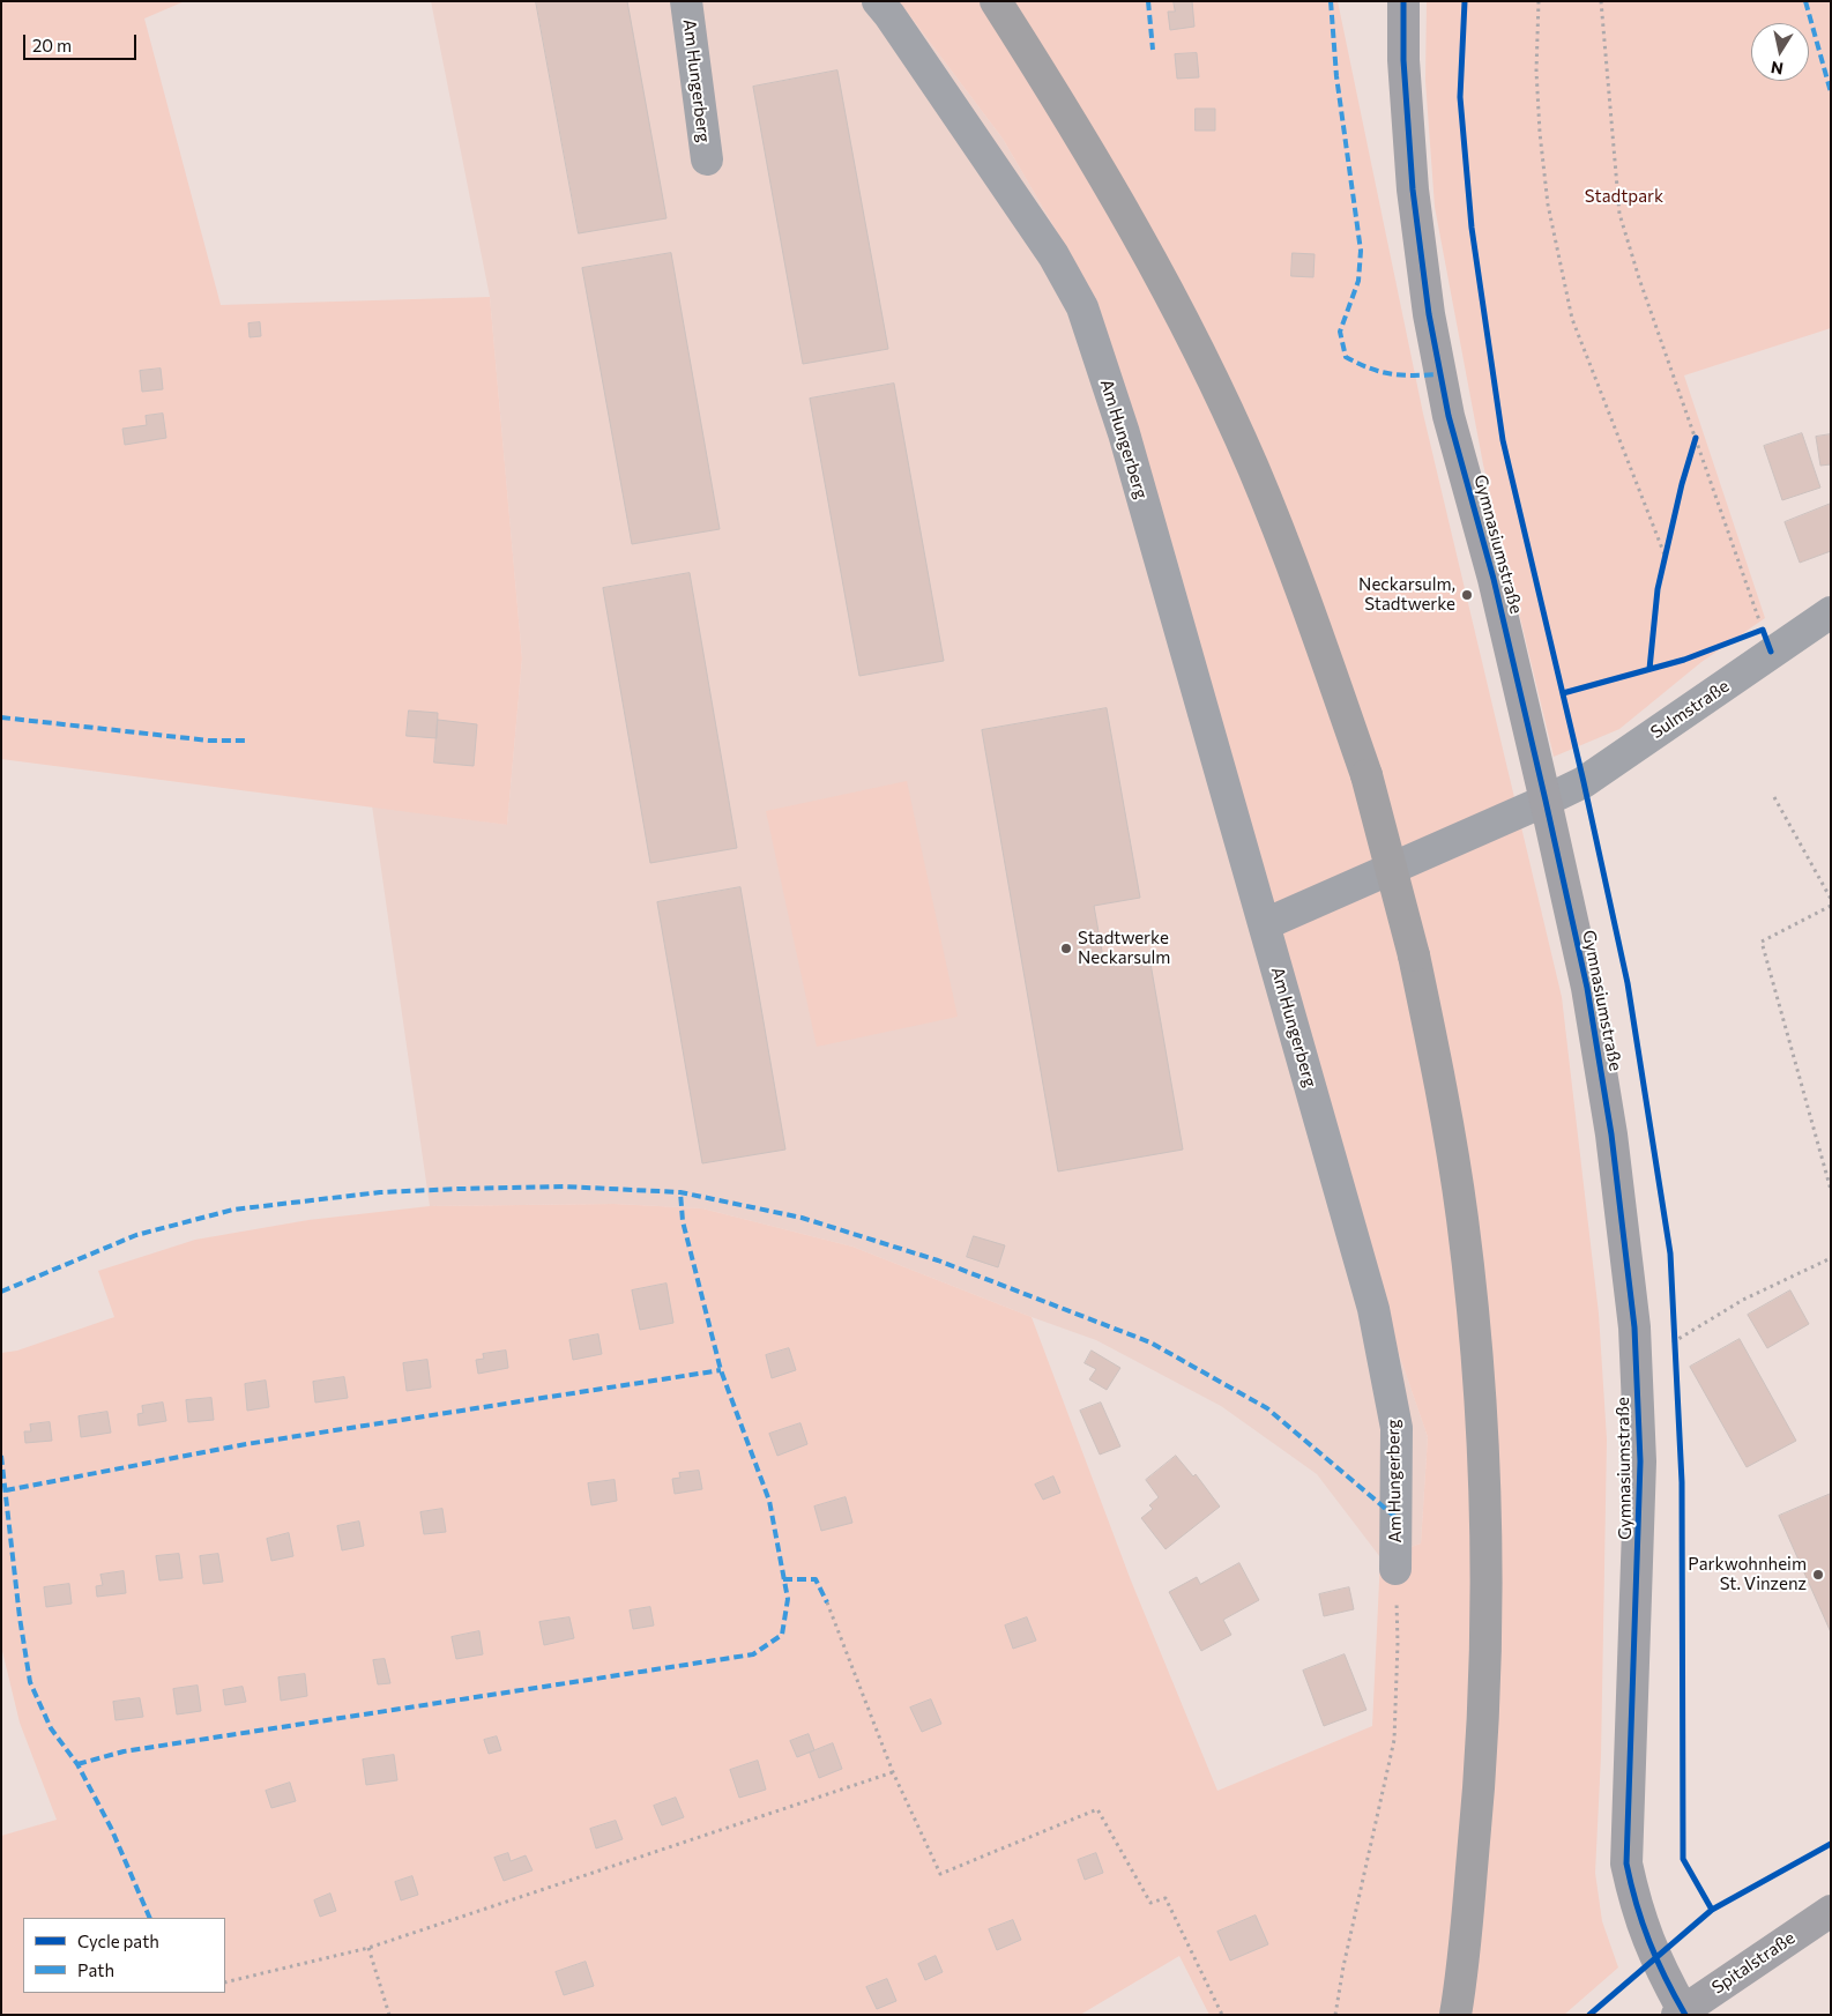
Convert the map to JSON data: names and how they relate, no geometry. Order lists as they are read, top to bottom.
{
  "streets": {
    "street": [
      "Am Hungerberg",
      "Gymnasiumstraße",
      "Sulmstraße",
      "Spitalstraße"
    ]
  },
  "crossings": [
    ["Gymnasiumstraße", "Sulmstraße"],
    ["Gymnasiumstraße", "Spitalstraße"]
  ],
  "parks": ["Stadtpark"],
  "places": ["Neckarsulm, Stadtwerke", "Stadtwerke Neckarsulm", "Parkwohnheim St. Vinzenz"],
  "legend": ["Cycle path", "Path"],
  "scale_bar": "20 m",
  "north": "bottom"
}
